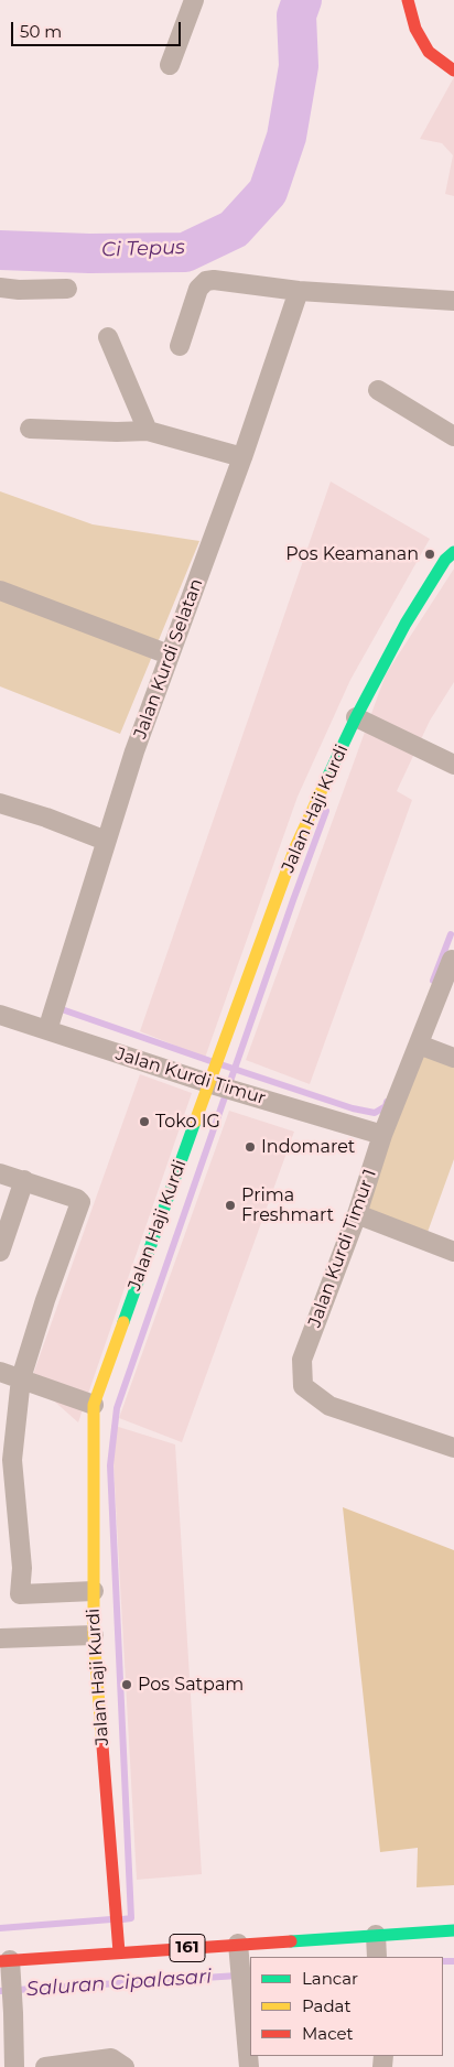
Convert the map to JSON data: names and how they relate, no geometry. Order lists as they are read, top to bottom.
{
  "streets": {
    "street": [
      "Jalan Kurdi Selatan",
      "Jalan Haji Kurdi",
      "Jalan Kurdi Timur",
      "Jalan Kurdi Timur 1",
      "161"
    ]
  },
  "crossings": [
    ["Jalan Kurdi Selatan", "Jalan Kurdi Timur"],
    ["Jalan Haji Kurdi", "Jalan Kurdi Timur"],
    ["Jalan Haji Kurdi", "161"],
    ["Jalan Kurdi Timur", "Jalan Kurdi Timur 1"]
  ],
  "water": ["Ci Tepus", "Saluran Cipalasari"],
  "places": [
    "Pos Keamanan",
    "Toko IG",
    "Indomaret",
    "Prima Freshmart",
    "Pos Satpam"
  ],
  "legend": ["Lancar", "Padat", "Macet"],
  "scale_bar": "50 m"
}
